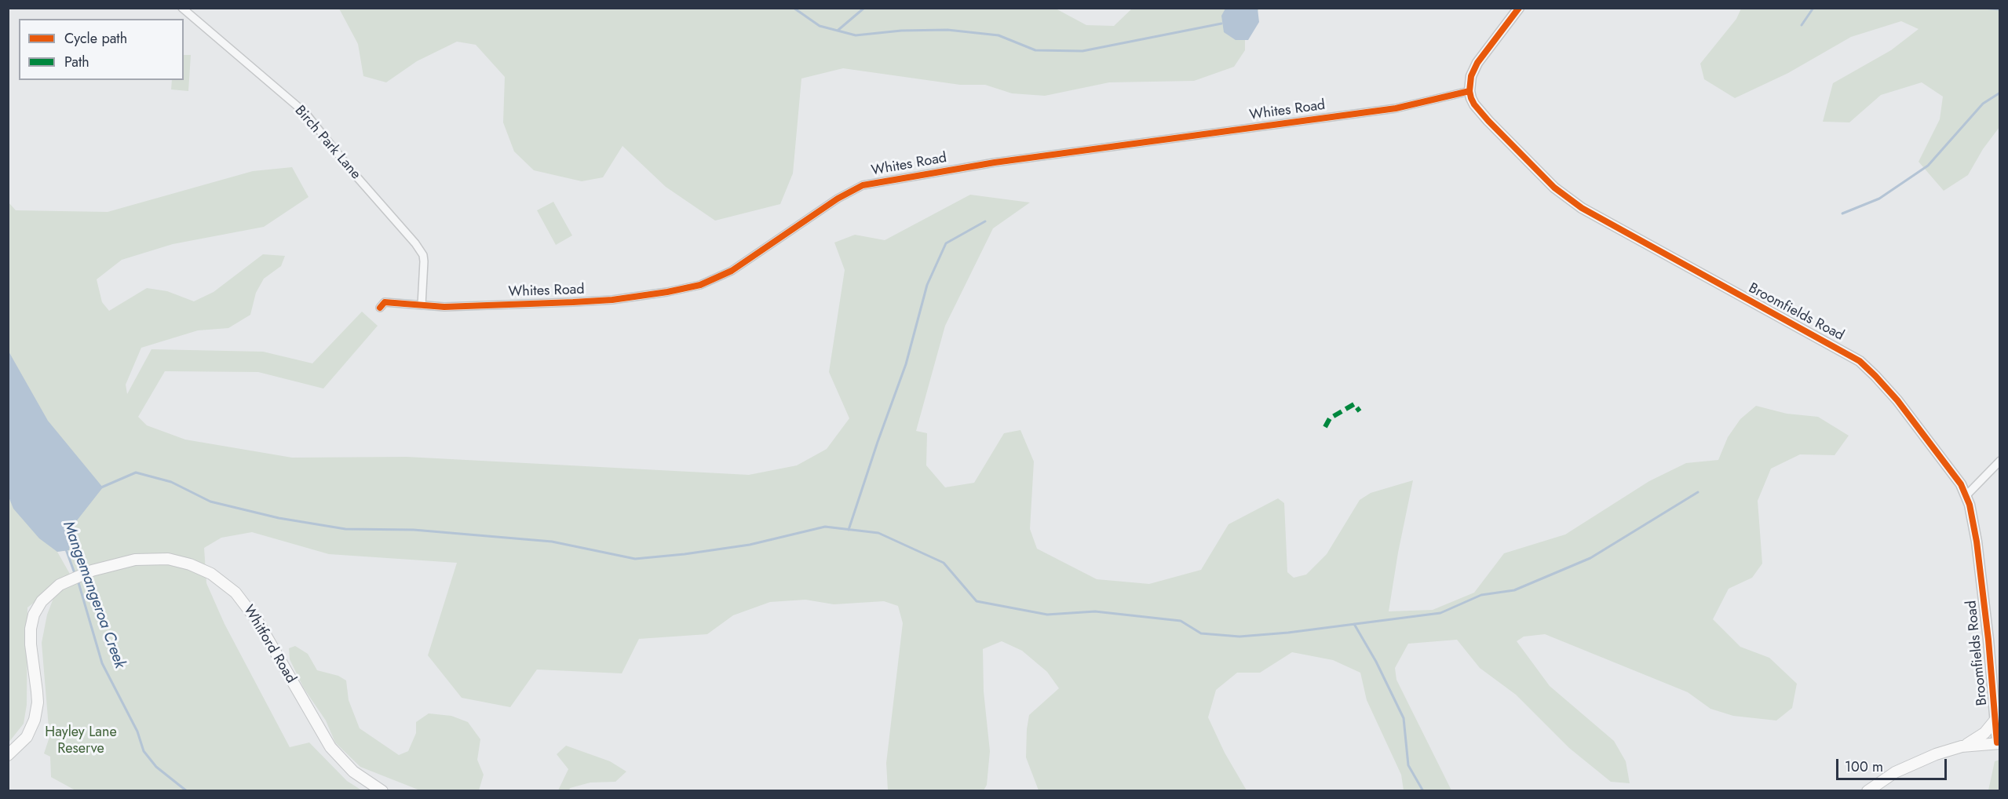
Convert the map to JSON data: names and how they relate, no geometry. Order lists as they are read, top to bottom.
{
  "streets": {
    "main road": ["Whitford Road"],
    "street": ["Whites Road", "Birch Park Lane", "Broomfields Road"]
  },
  "crossings": [
    ["Whites Road", "Birch Park Lane"],
    ["Whites Road", "Broomfields Road"]
  ],
  "water": ["Mangemangeroa Creek"],
  "parks": ["Hayley Lane Reserve"],
  "legend": ["Cycle path", "Path"],
  "scale_bar": "100 m"
}
